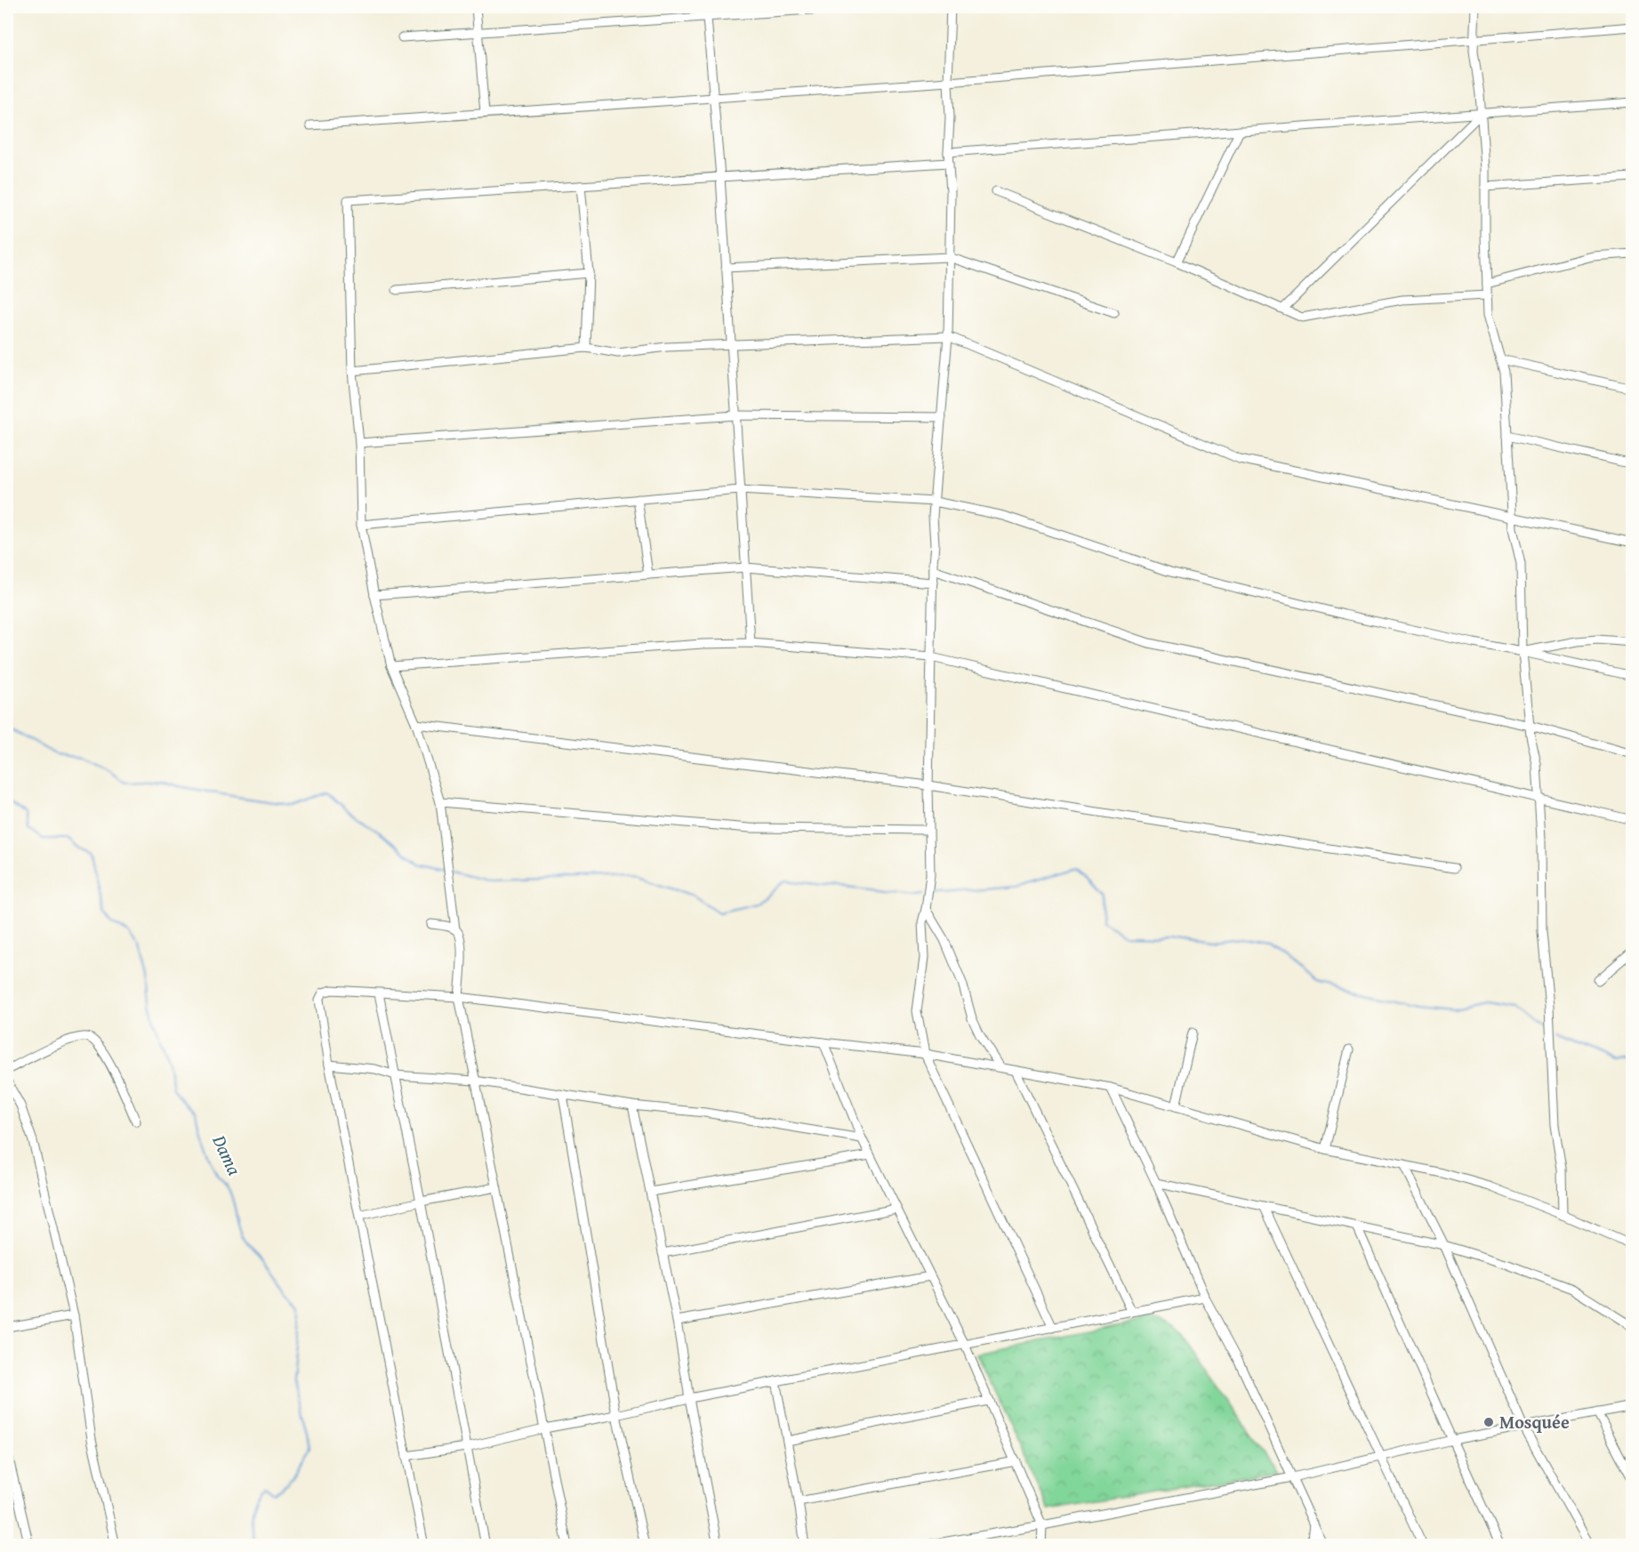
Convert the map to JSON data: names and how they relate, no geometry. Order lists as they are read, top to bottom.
{
  "water": ["Dama"],
  "places": ["Mosquée"]
}
